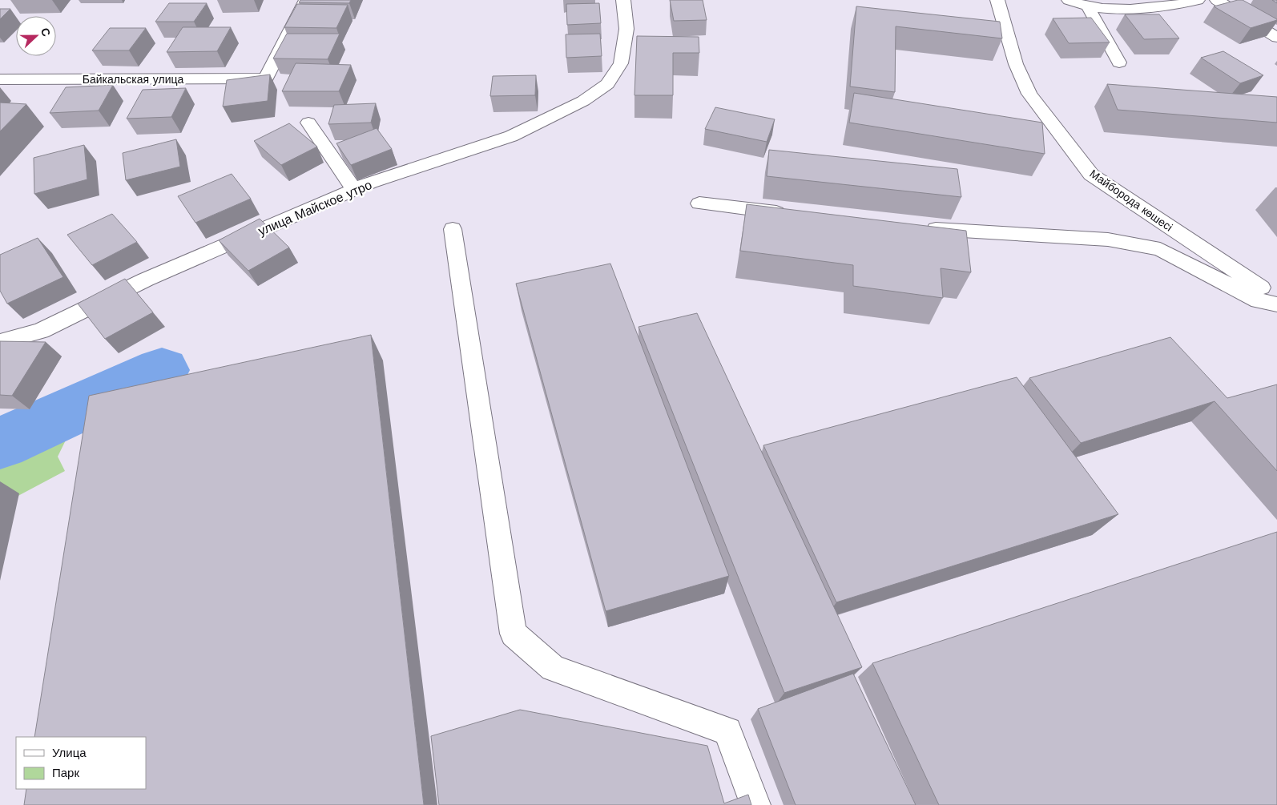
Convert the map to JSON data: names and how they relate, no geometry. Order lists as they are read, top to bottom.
{
  "streets": {
    "street": ["Байкальская улица", "Майборода көшесі", "улица Майское утро"]
  },
  "legend": ["Улица", "Парк"],
  "north": "right"
}
